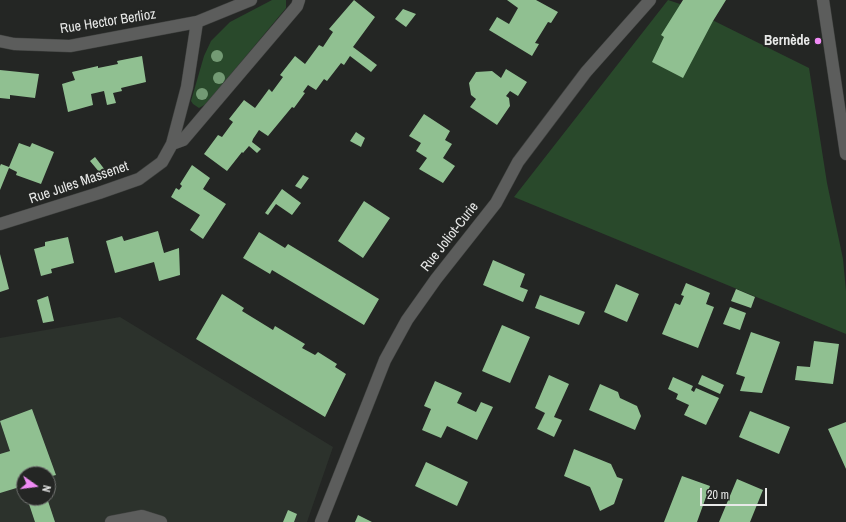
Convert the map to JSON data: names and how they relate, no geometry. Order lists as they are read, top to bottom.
{
  "streets": {
    "street": ["Rue Hector Berlioz", "Rue Jules Massenet", "Rue Joliot-Curie"]
  },
  "crossings": [
    ["Rue Hector Berlioz", "Rue Jules Massenet"]
  ],
  "places": ["Bernède"],
  "scale_bar": "20 m",
  "north": "right"
}
